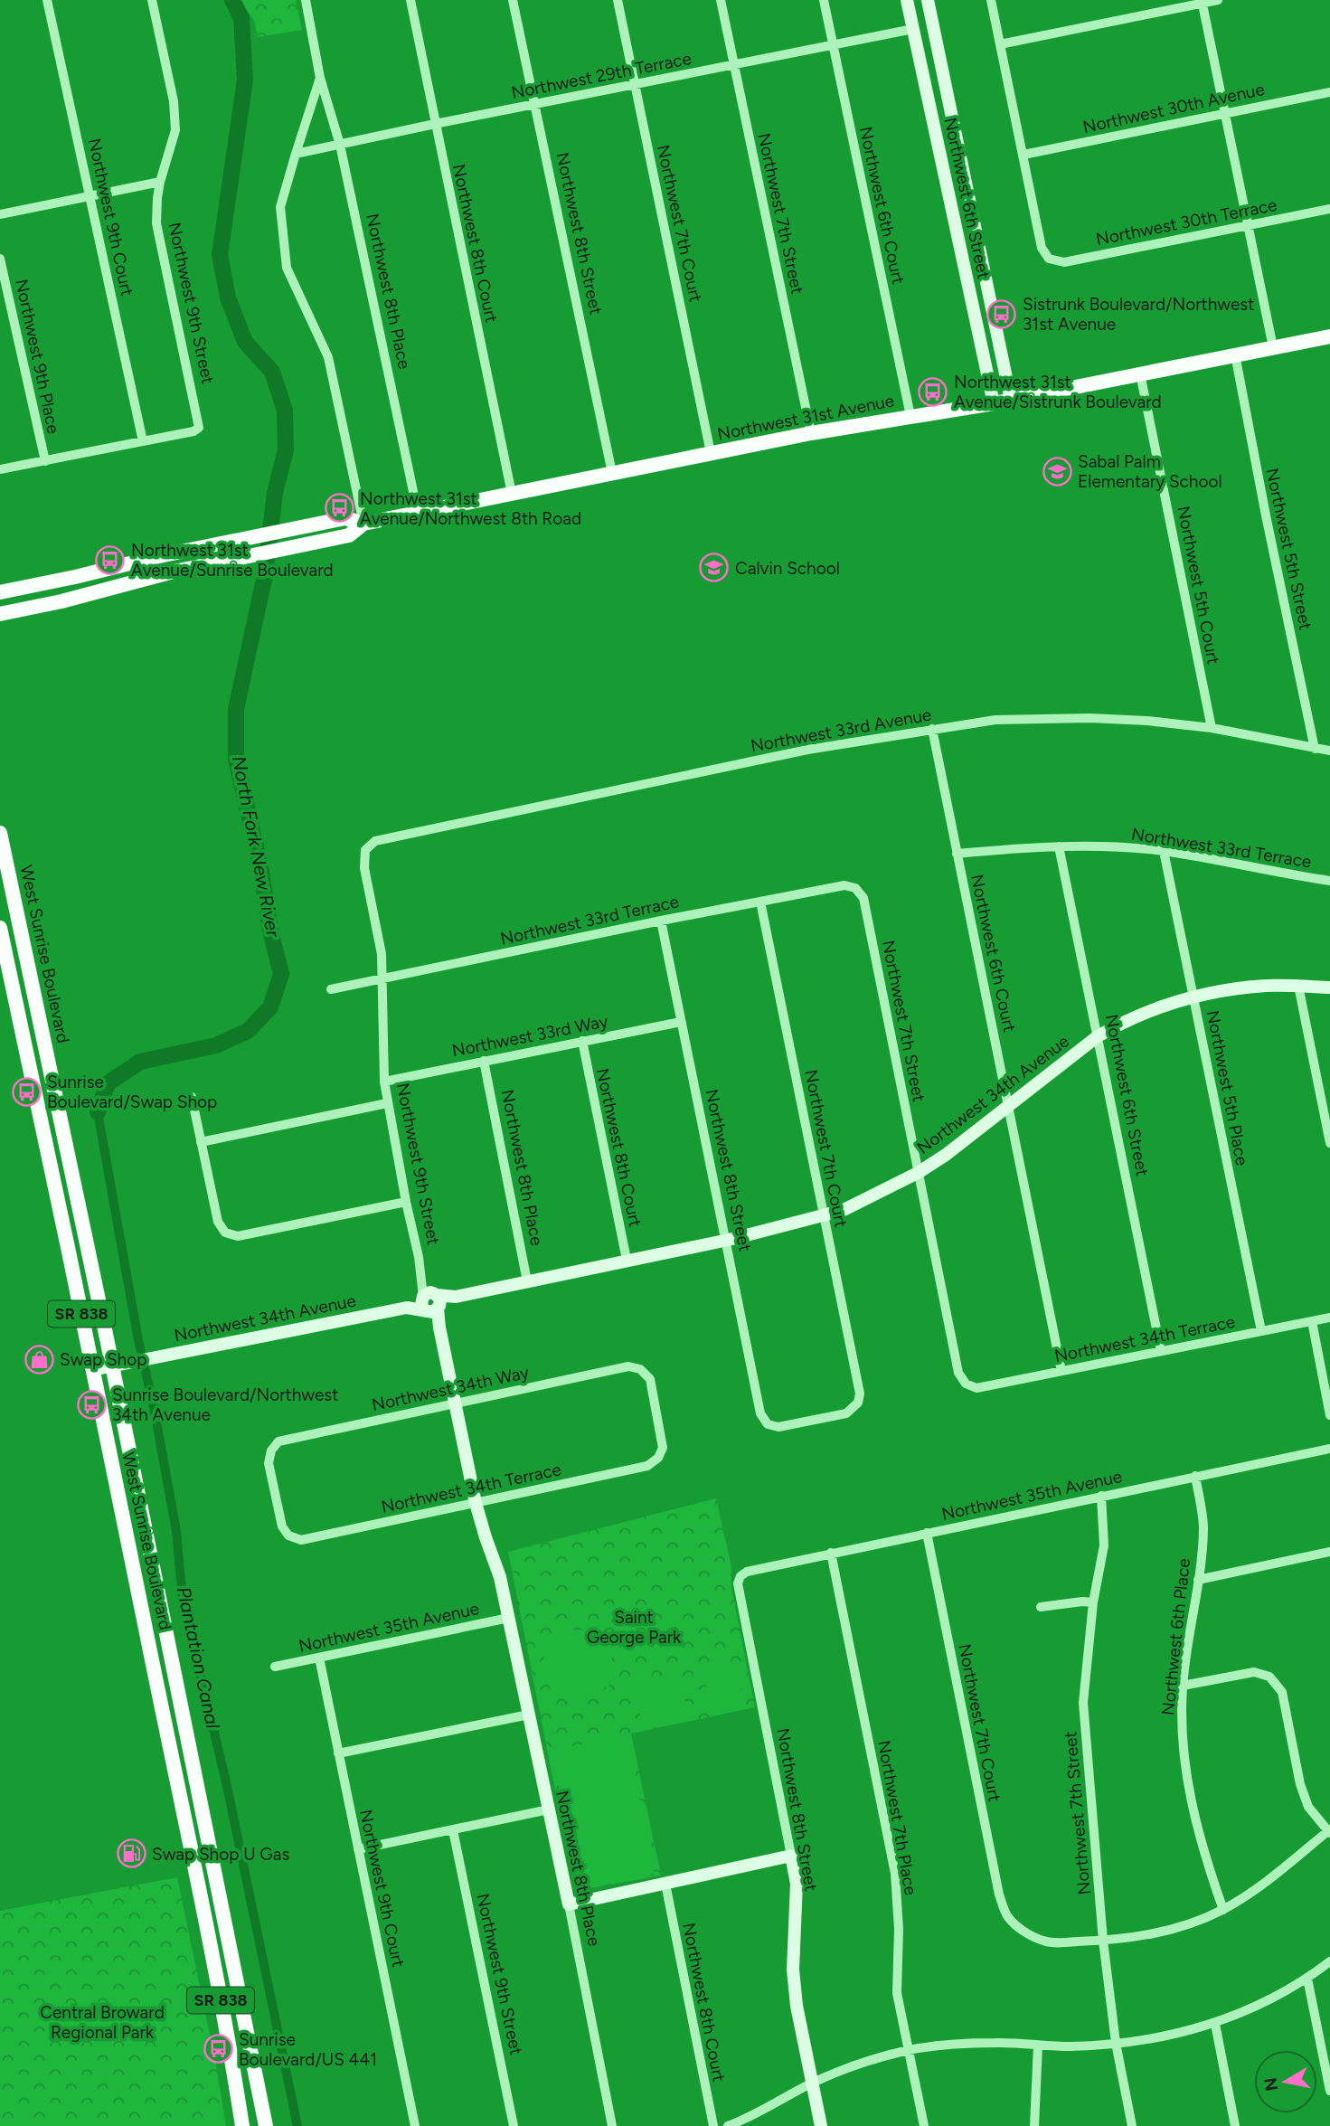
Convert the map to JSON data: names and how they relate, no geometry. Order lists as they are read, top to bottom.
{
  "streets": {
    "main road": ["Northwest 31st Avenue", "West Sunrise Boulevard", "SR 838"],
    "street": [
      "Northwest 29th Terrace",
      "Northwest 30th Avenue",
      "Northwest 6th Street",
      "Northwest 6th Court",
      "Northwest 7th Street",
      "Northwest 9th Court",
      "Northwest 30th Terrace",
      "Northwest 7th Court",
      "Northwest 8th Street",
      "Northwest 8th Court",
      "Northwest 8th Place",
      "Northwest 9th Street",
      "Northwest 9th Place",
      "Northwest 5th Street",
      "Northwest 5th Court",
      "Northwest 33rd Avenue",
      "Northwest 33rd Terrace",
      "Northwest 33rd Way",
      "Northwest 5th Place",
      "Northwest 34th Avenue",
      "Northwest 34th Terrace",
      "Northwest 34th Way",
      "Northwest 35th Avenue",
      "Northwest 6th Place",
      "Northwest 7th Place"
    ]
  },
  "crossings": [
    ["Northwest 29th Terrace", "Northwest 6th Street"],
    ["Northwest 29th Terrace", "Northwest 6th Court"],
    ["Northwest 29th Terrace", "Northwest 7th Street"],
    ["Northwest 29th Terrace", "Northwest 7th Court"],
    ["Northwest 29th Terrace", "Northwest 8th Street"],
    ["Northwest 29th Terrace", "Northwest 8th Court"],
    ["Northwest 29th Terrace", "Northwest 8th Place"],
    ["Northwest 30th Avenue", "Northwest 30th Terrace"],
    ["Northwest 6th Street", "Northwest 31st Avenue"],
    ["Northwest 6th Street", "Northwest 33rd Terrace"],
    ["Northwest 6th Street", "Northwest 34th Avenue"],
    ["Northwest 6th Street", "Northwest 34th Terrace"],
    ["Northwest 6th Court", "Northwest 31st Avenue"],
    ["Northwest 6th Court", "Northwest 33rd Avenue"],
    ["Northwest 6th Court", "Northwest 33rd Terrace"],
    ["Northwest 6th Court", "Northwest 34th Avenue"],
    ["Northwest 6th Court", "Northwest 34th Terrace"],
    ["Northwest 7th Street", "Northwest 7th Court"],
    ["Northwest 7th Street", "Northwest 31st Avenue"],
    ["Northwest 7th Street", "Northwest 33rd Terrace"],
    ["Northwest 7th Street", "Northwest 34th Avenue"],
    ["Northwest 7th Street", "Northwest 34th Terrace"],
    ["Northwest 7th Street", "Northwest 35th Avenue"],
    ["Northwest 9th Court", "Northwest 9th Street"],
    ["Northwest 9th Court", "Northwest 35th Avenue"],
    ["Northwest 7th Court", "Northwest 8th Street"],
    ["Northwest 7th Court", "Northwest 31st Avenue"],
    ["Northwest 7th Court", "Northwest 33rd Terrace"],
    ["Northwest 7th Court", "Northwest 34th Avenue"],
    ["Northwest 7th Court", "Northwest 35th Avenue"],
    ["Northwest 8th Street", "Northwest 31st Avenue"],
    ["Northwest 8th Street", "Northwest 33rd Terrace"],
    ["Northwest 8th Street", "Northwest 33rd Way"],
    ["Northwest 8th Street", "Northwest 34th Avenue"],
    ["Northwest 8th Street", "Northwest 35th Avenue"],
    ["Northwest 8th Court", "Northwest 31st Avenue"],
    ["Northwest 8th Court", "Northwest 33rd Way"],
    ["Northwest 8th Court", "Northwest 34th Avenue"],
    ["Northwest 8th Place", "Northwest 9th Street"],
    ["Northwest 8th Place", "Northwest 31st Avenue"],
    ["Northwest 8th Place", "Northwest 33rd Way"],
    ["Northwest 8th Place", "Northwest 34th Avenue"],
    ["Northwest 8th Place", "Northwest 35th Avenue"],
    ["Northwest 9th Street", "Northwest 33rd Avenue"],
    ["Northwest 9th Street", "Northwest 33rd Terrace"],
    ["Northwest 9th Street", "Northwest 33rd Way"],
    ["Northwest 9th Street", "Northwest 34th Avenue"],
    ["Northwest 9th Street", "Northwest 34th Terrace"],
    ["Northwest 9th Street", "Northwest 34th Way"],
    ["Northwest 9th Street", "Northwest 35th Avenue"],
    ["Northwest 31st Avenue", "Northwest 5th Street"],
    ["Northwest 31st Avenue", "Northwest 5th Court"],
    ["Northwest 5th Street", "Northwest 33rd Avenue"],
    ["Northwest 5th Court", "Northwest 33rd Avenue"],
    ["Northwest 33rd Terrace", "Northwest 5th Place"],
    ["West Sunrise Boulevard", "Northwest 34th Avenue"],
    ["Northwest 5th Place", "Northwest 34th Avenue"],
    ["Northwest 5th Place", "Northwest 34th Terrace"],
    ["Northwest 34th Terrace", "Northwest 34th Way"],
    ["Northwest 35th Avenue", "Northwest 6th Place"],
    ["Northwest 35th Avenue", "Northwest 7th Place"]
  ],
  "water": ["North Fork New River", "Plantation Canal"],
  "parks": ["Saint George Park", "Central Broward Regional Park"],
  "places": {
    "bus stop": [
      "Sistrunk Boulevard/Northwest 31st Avenue",
      "Northwest 31st Avenue/Sistrunk Boulevard",
      "Northwest 31st Avenue/Northwest 8th Road",
      "Northwest 31st Avenue/Sunrise Boulevard",
      "Sunrise Boulevard/Swap Shop",
      "Sunrise Boulevard/Northwest 34th Avenue",
      "Sunrise Boulevard/US 441"
    ],
    "school or university": ["Sabal Palm Elementary School", "Calvin School"],
    "shop": ["Swap Shop"],
    "fuel station": ["Swap Shop U Gas"]
  },
  "north": "left"
}
